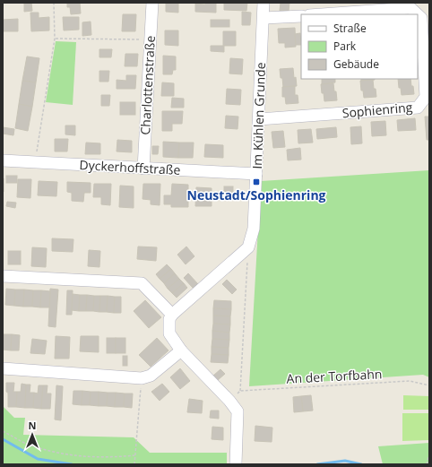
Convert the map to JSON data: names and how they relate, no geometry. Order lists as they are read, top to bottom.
{
  "streets": {
    "street": [
      "Charlottenstraße",
      "Sophienring",
      "Im Kühlen Grunde",
      "Dyckerhoffstraße"
    ],
    "path": ["An der Torfbahn"]
  },
  "crossings": [
    ["Charlottenstraße", "Dyckerhoffstraße"],
    ["Sophienring", "Im Kühlen Grunde"],
    ["Im Kühlen Grunde", "Dyckerhoffstraße"],
    ["Im Kühlen Grunde", "An der Torfbahn"]
  ],
  "places": {
    "transit": ["Neustadt/Sophienring"]
  },
  "legend": ["Straße", "Park", "Gebäude"],
  "north": "top"
}
